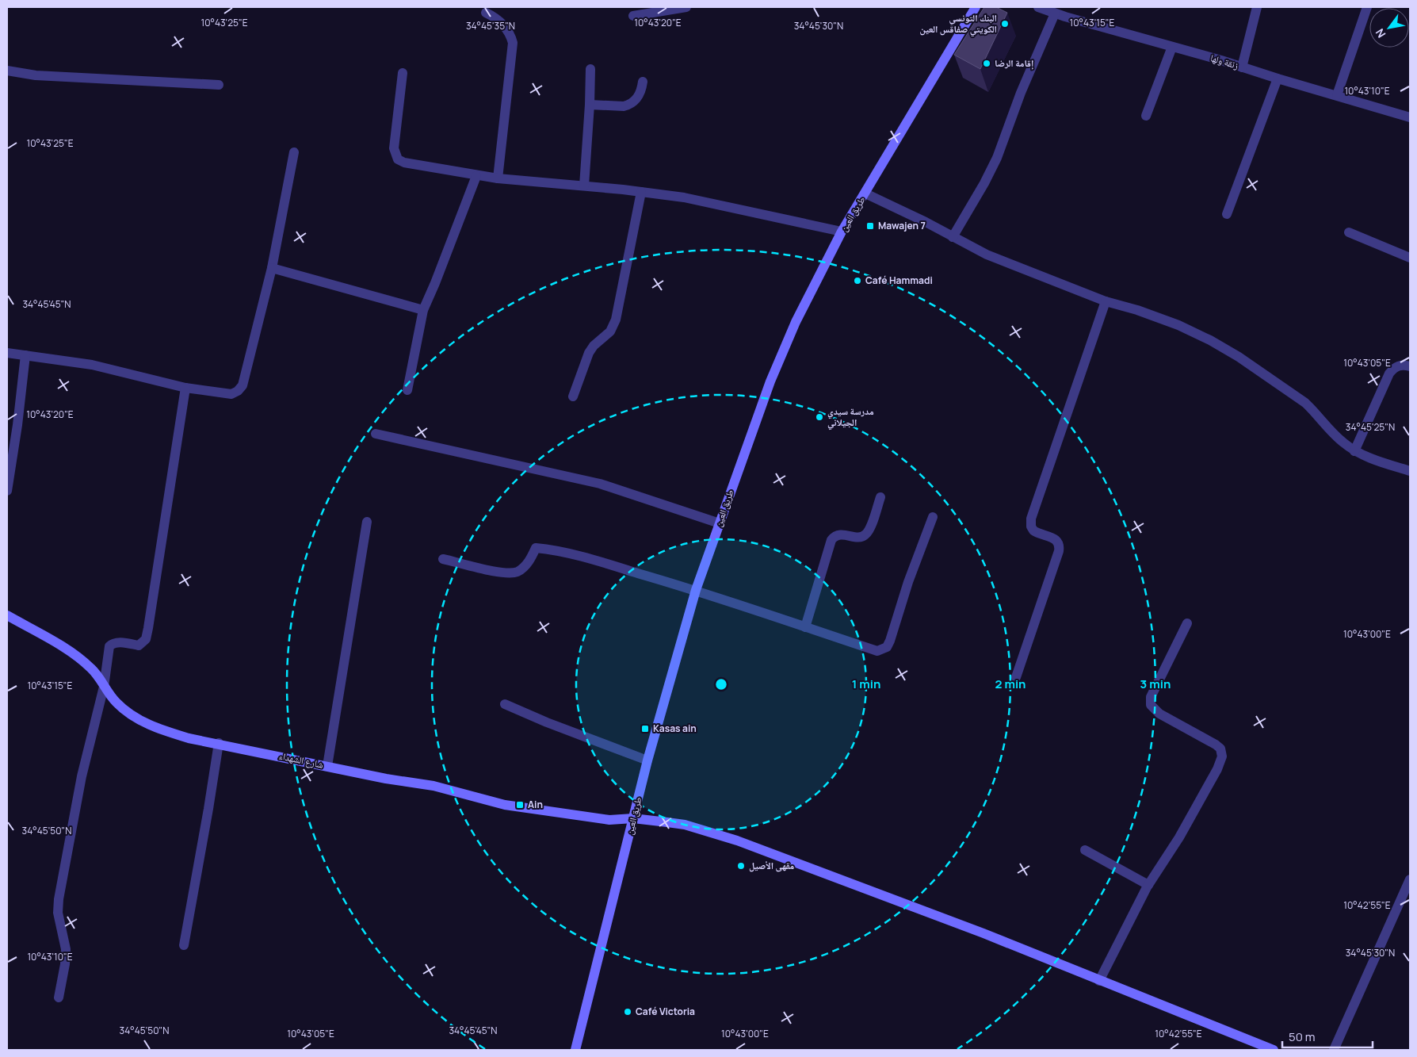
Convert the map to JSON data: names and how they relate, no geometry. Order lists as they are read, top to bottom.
{
  "streets": {
    "street": ["زنقة ولها", "طريق العين", "شارع الشهداء"]
  },
  "crossings": [
    ["طريق العين", "شارع الشهداء"]
  ],
  "places": {
    "other": [
      "البنك التونسي الكويتي صفاقس العين",
      "إقامة الرضا",
      "Café Hammadi",
      "مدرسة سيدي الجيلاني",
      "مقهى الأصيل",
      "Café Victoria"
    ],
    "transit": ["Mawajen 7", "Kasas ain", "Ain"]
  },
  "scale_bar": "50 m",
  "north": "bottom left",
  "coordinates": [
    "10°43'25\"E",
    "10°43'20\"E",
    "10°43'15\"E",
    "34°45'35\"N",
    "34°45'30\"N",
    "10°43'10\"E",
    "34°45'45\"N",
    "10°43'05\"E",
    "34°45'25\"N",
    "10°43'00\"E",
    "34°45'50\"N",
    "10°42'55\"E"
  ],
  "rings": ["1 min", "2 min", "3 min"]
}
